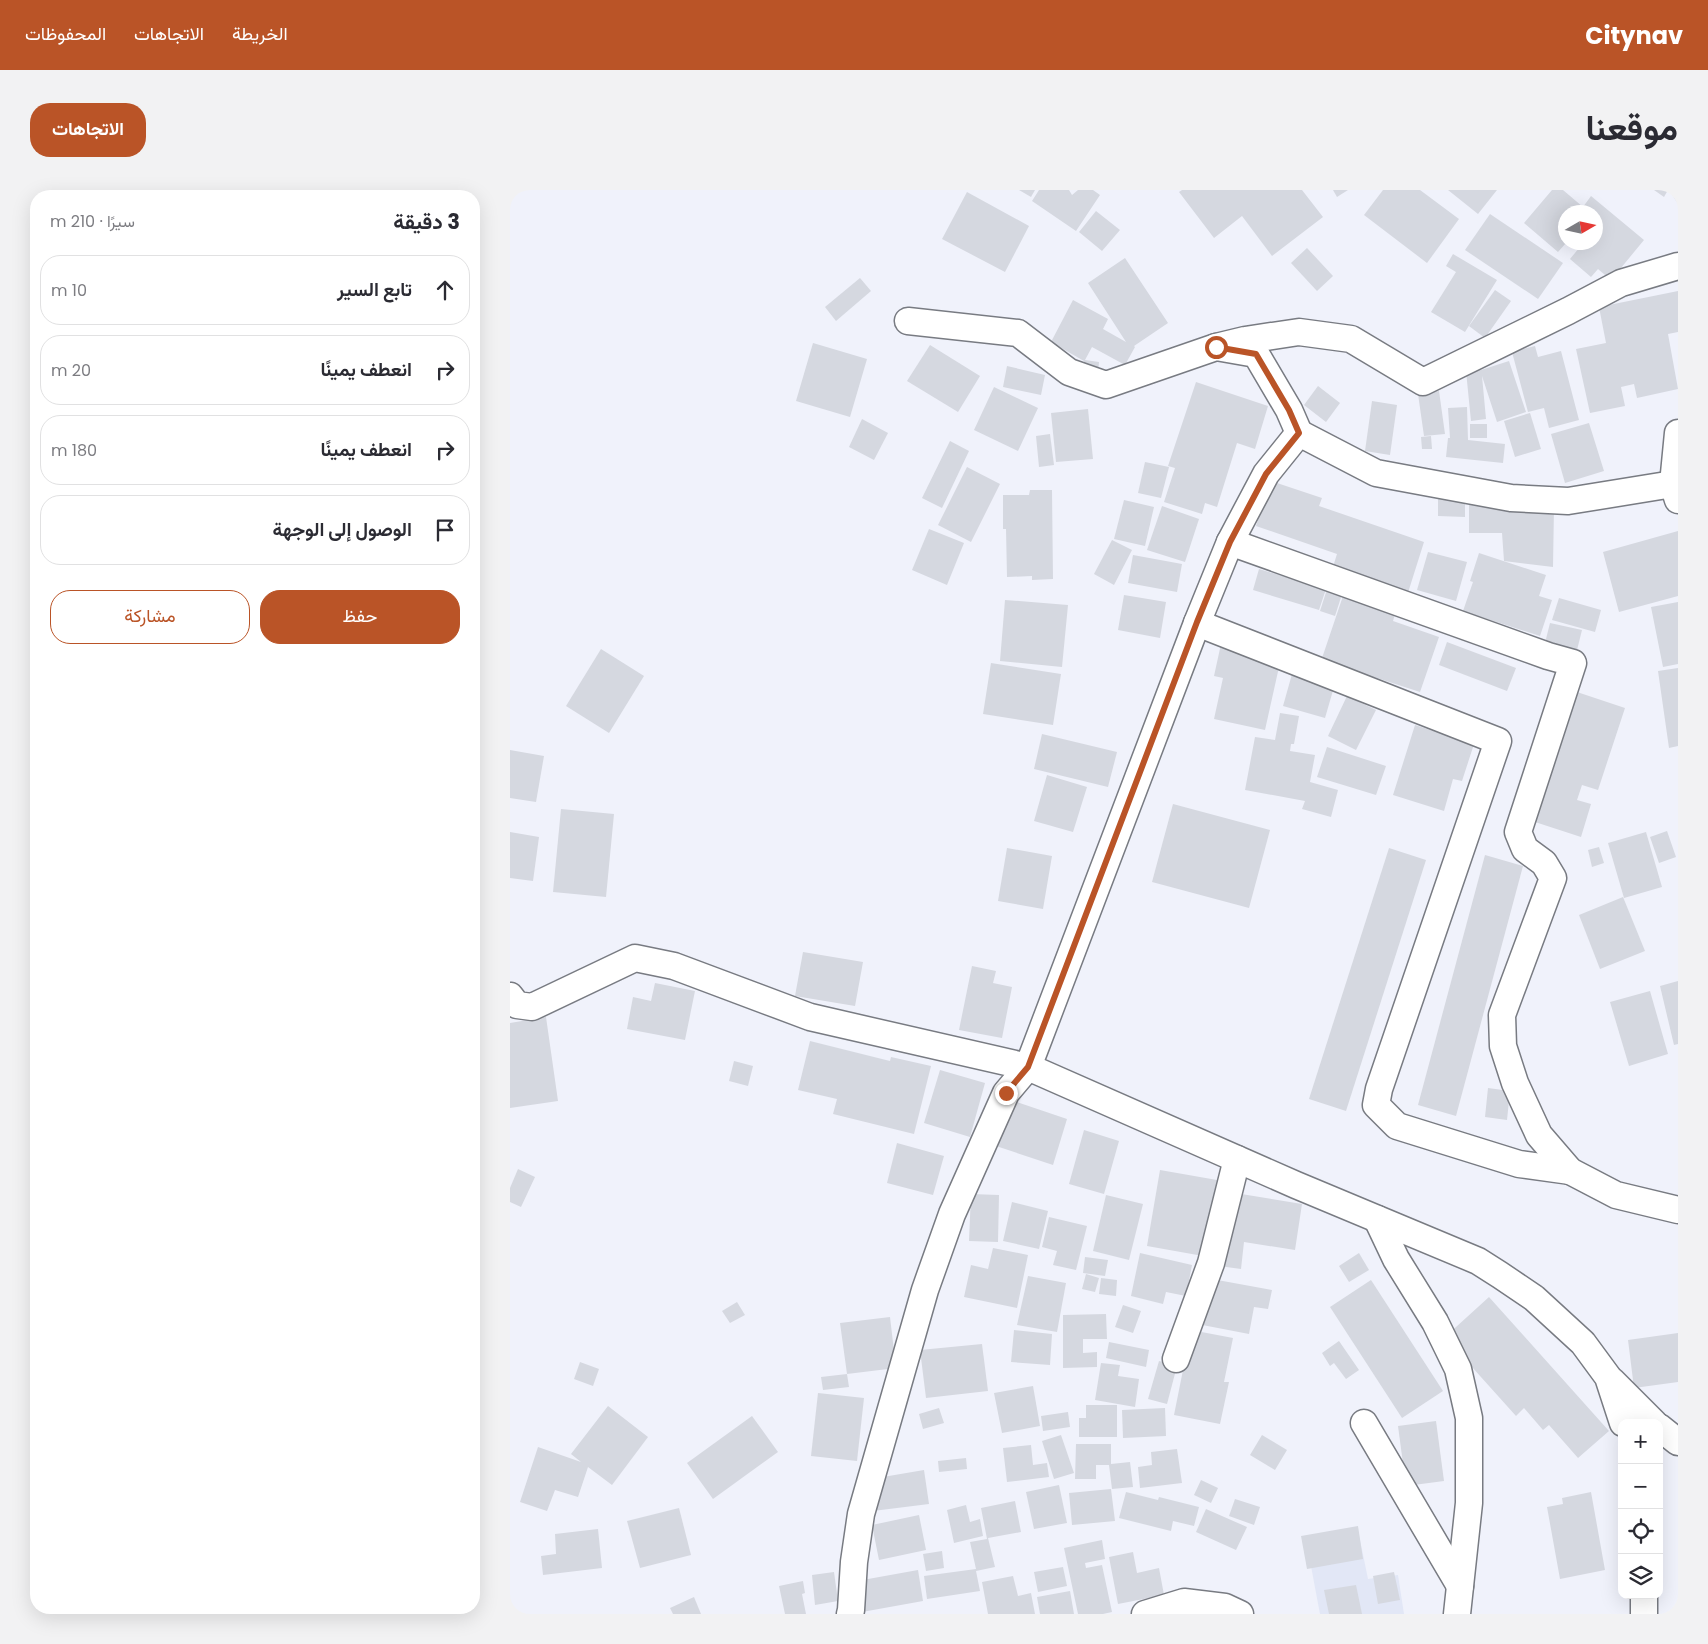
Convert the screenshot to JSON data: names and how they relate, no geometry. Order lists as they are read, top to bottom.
{
  "north": "right",
  "page": {
    "header": "Citynav",
    "nav": ["الخريطة", "الاتجاهات", "المحفوظات"],
    "title": "موقعنا",
    "buttons": [
      "الاتجاهات",
      ["حفظ", "مشاركة"]
    ],
    "heading": ["3 دقيقة", "سيرًا · 210 m"],
    "list": [
      ["تابع السير", "10 m"],
      ["انعطف يمينًا", "20 m"],
      ["انعطف يمينًا", "180 m"],
      "الوصول إلى الوجهة"
    ],
    "map_buttons": ["+", "−"]
  }
}
